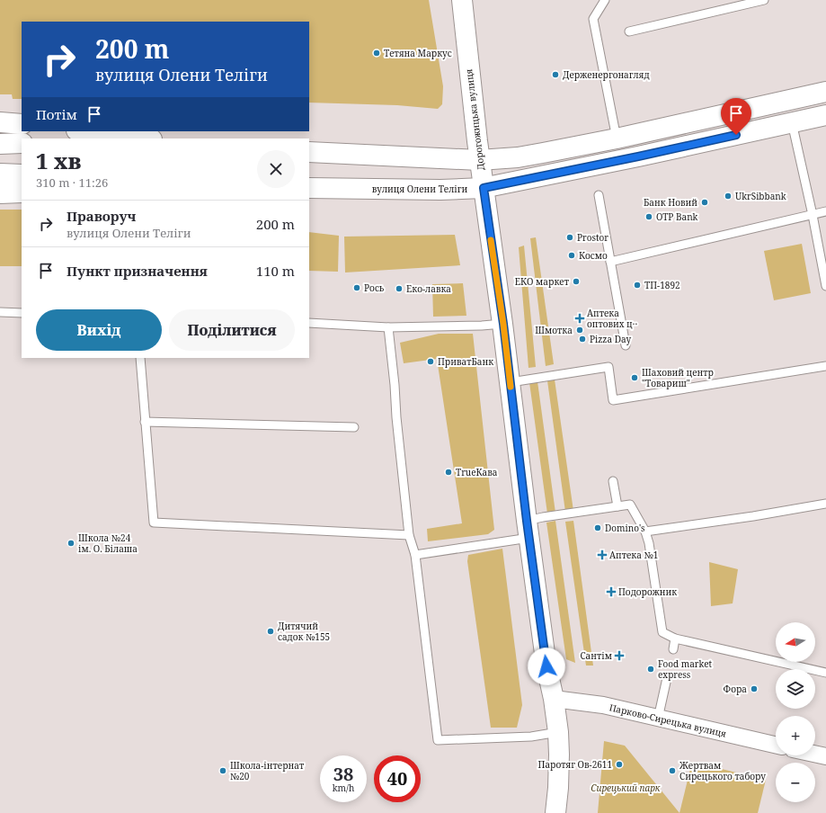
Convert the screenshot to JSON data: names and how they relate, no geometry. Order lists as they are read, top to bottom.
{
  "streets": {
    "main road": ["Дорогожицька вулиця", "вулиця Олени Теліги"],
    "street": ["Парково-Сирецька вулиця"]
  },
  "crossings": [
    ["Дорогожицька вулиця", "вулиця Олени Теліги"],
    ["Дорогожицька вулиця", "Парково-Сирецька вулиця"]
  ],
  "parks": ["Сирецький парк"],
  "places": {
    "other": [
      "Тетяна Маркус",
      "Держенергонагляд",
      "UkrSibbank",
      "Банк Новий",
      "OTP Bank",
      "Prostor",
      "Космо",
      "ЕКО маркет",
      "ТП-1892",
      "Рось",
      "Еко-лавка",
      "Шмотка",
      "Pizza Day",
      "ПриватБанк",
      "Шаховий центр \"Товариш\"",
      "TrueКава",
      "Domino's",
      "Школа №24 ім. О. Білаша",
      "Дитячий садок №155",
      "Food market express",
      "Фора",
      "Паротяг Ов-2611",
      "Школа-інтернат №20",
      "Жертвам Сирецького табору"
    ],
    "health": [
      "Аптека оптових ц‥",
      "Аптека №1",
      "Подорожник",
      "Сантім"
    ]
  },
  "north": "left",
  "page": {
    "turn": ["200 m", "вулиця Олени Теліги"],
    "then": "Потім",
    "heading": ["1 хв", "310 m · 11:26"],
    "list": [
      {
        "name": "Праворуч",
        "note": "вулиця Олени Теліги",
        "value": "200 m"
      },
      {
        "name": "Пункт призначення",
        "value": "110 m"
      }
    ],
    "buttons": ["Вихід", "Поділитися"],
    "map_buttons": ["+", "−"],
    "speed": "38 km/h",
    "limit": "40"
  }
}
